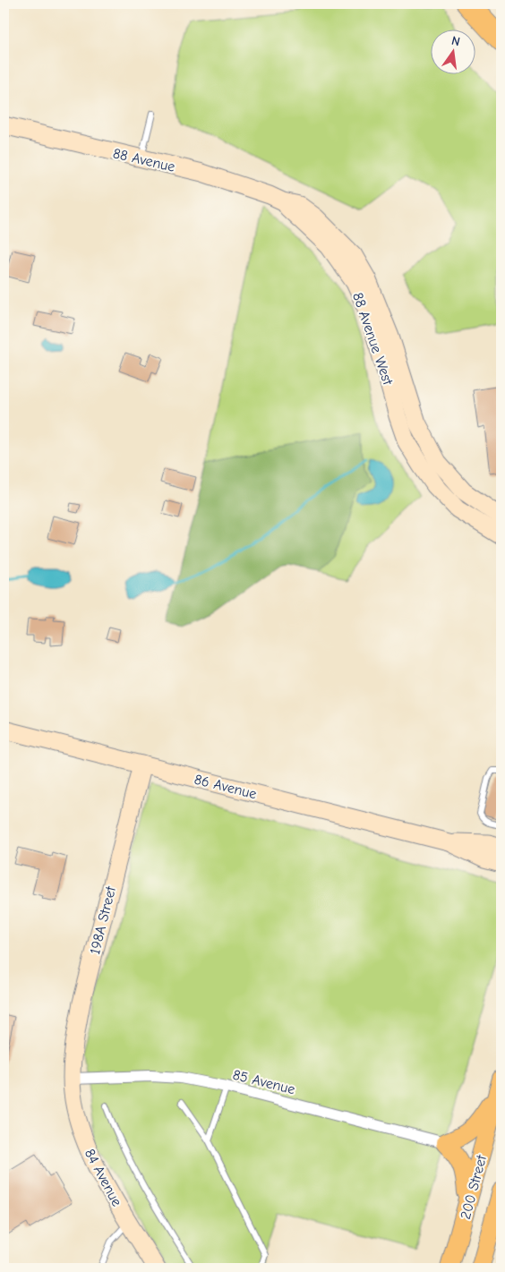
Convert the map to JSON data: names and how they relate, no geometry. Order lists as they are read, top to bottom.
{
  "streets": {
    "main road": ["200 Street"],
    "street": [
      "88 Avenue",
      "88 Avenue West",
      "86 Avenue",
      "198A Street",
      "85 Avenue",
      "84 Avenue"
    ]
  },
  "crossings": [
    ["88 Avenue", "88 Avenue West"],
    ["86 Avenue", "198A Street"],
    ["198A Street", "85 Avenue"],
    ["198A Street", "84 Avenue"],
    ["85 Avenue", "84 Avenue"]
  ],
  "north": "top"
}
